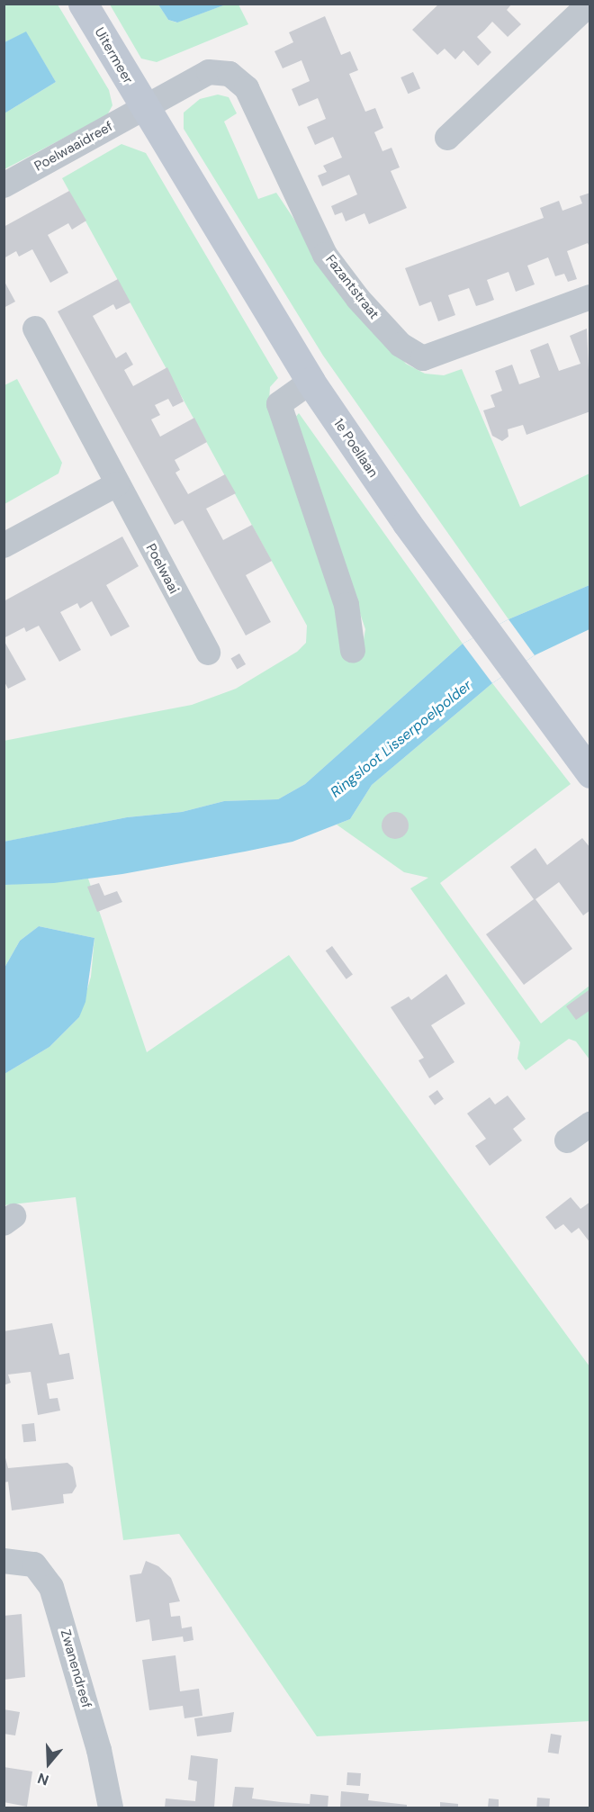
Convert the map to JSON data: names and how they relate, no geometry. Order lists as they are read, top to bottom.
{
  "streets": {
    "street": [
      "Uitermeer",
      "Poelwaaidreef",
      "Fazantstraat",
      "1e Poellaan",
      "Poelwaai",
      "Zwanendreef"
    ]
  },
  "crossings": [
    ["Uitermeer", "Poelwaaidreef"],
    ["Uitermeer", "Fazantstraat"],
    ["Uitermeer", "1e Poellaan"],
    ["Poelwaaidreef", "Fazantstraat"],
    ["Poelwaaidreef", "1e Poellaan"],
    ["Fazantstraat", "1e Poellaan"]
  ],
  "water": ["Ringsloot Lisserpoelpolder"],
  "north": "bottom"
}
